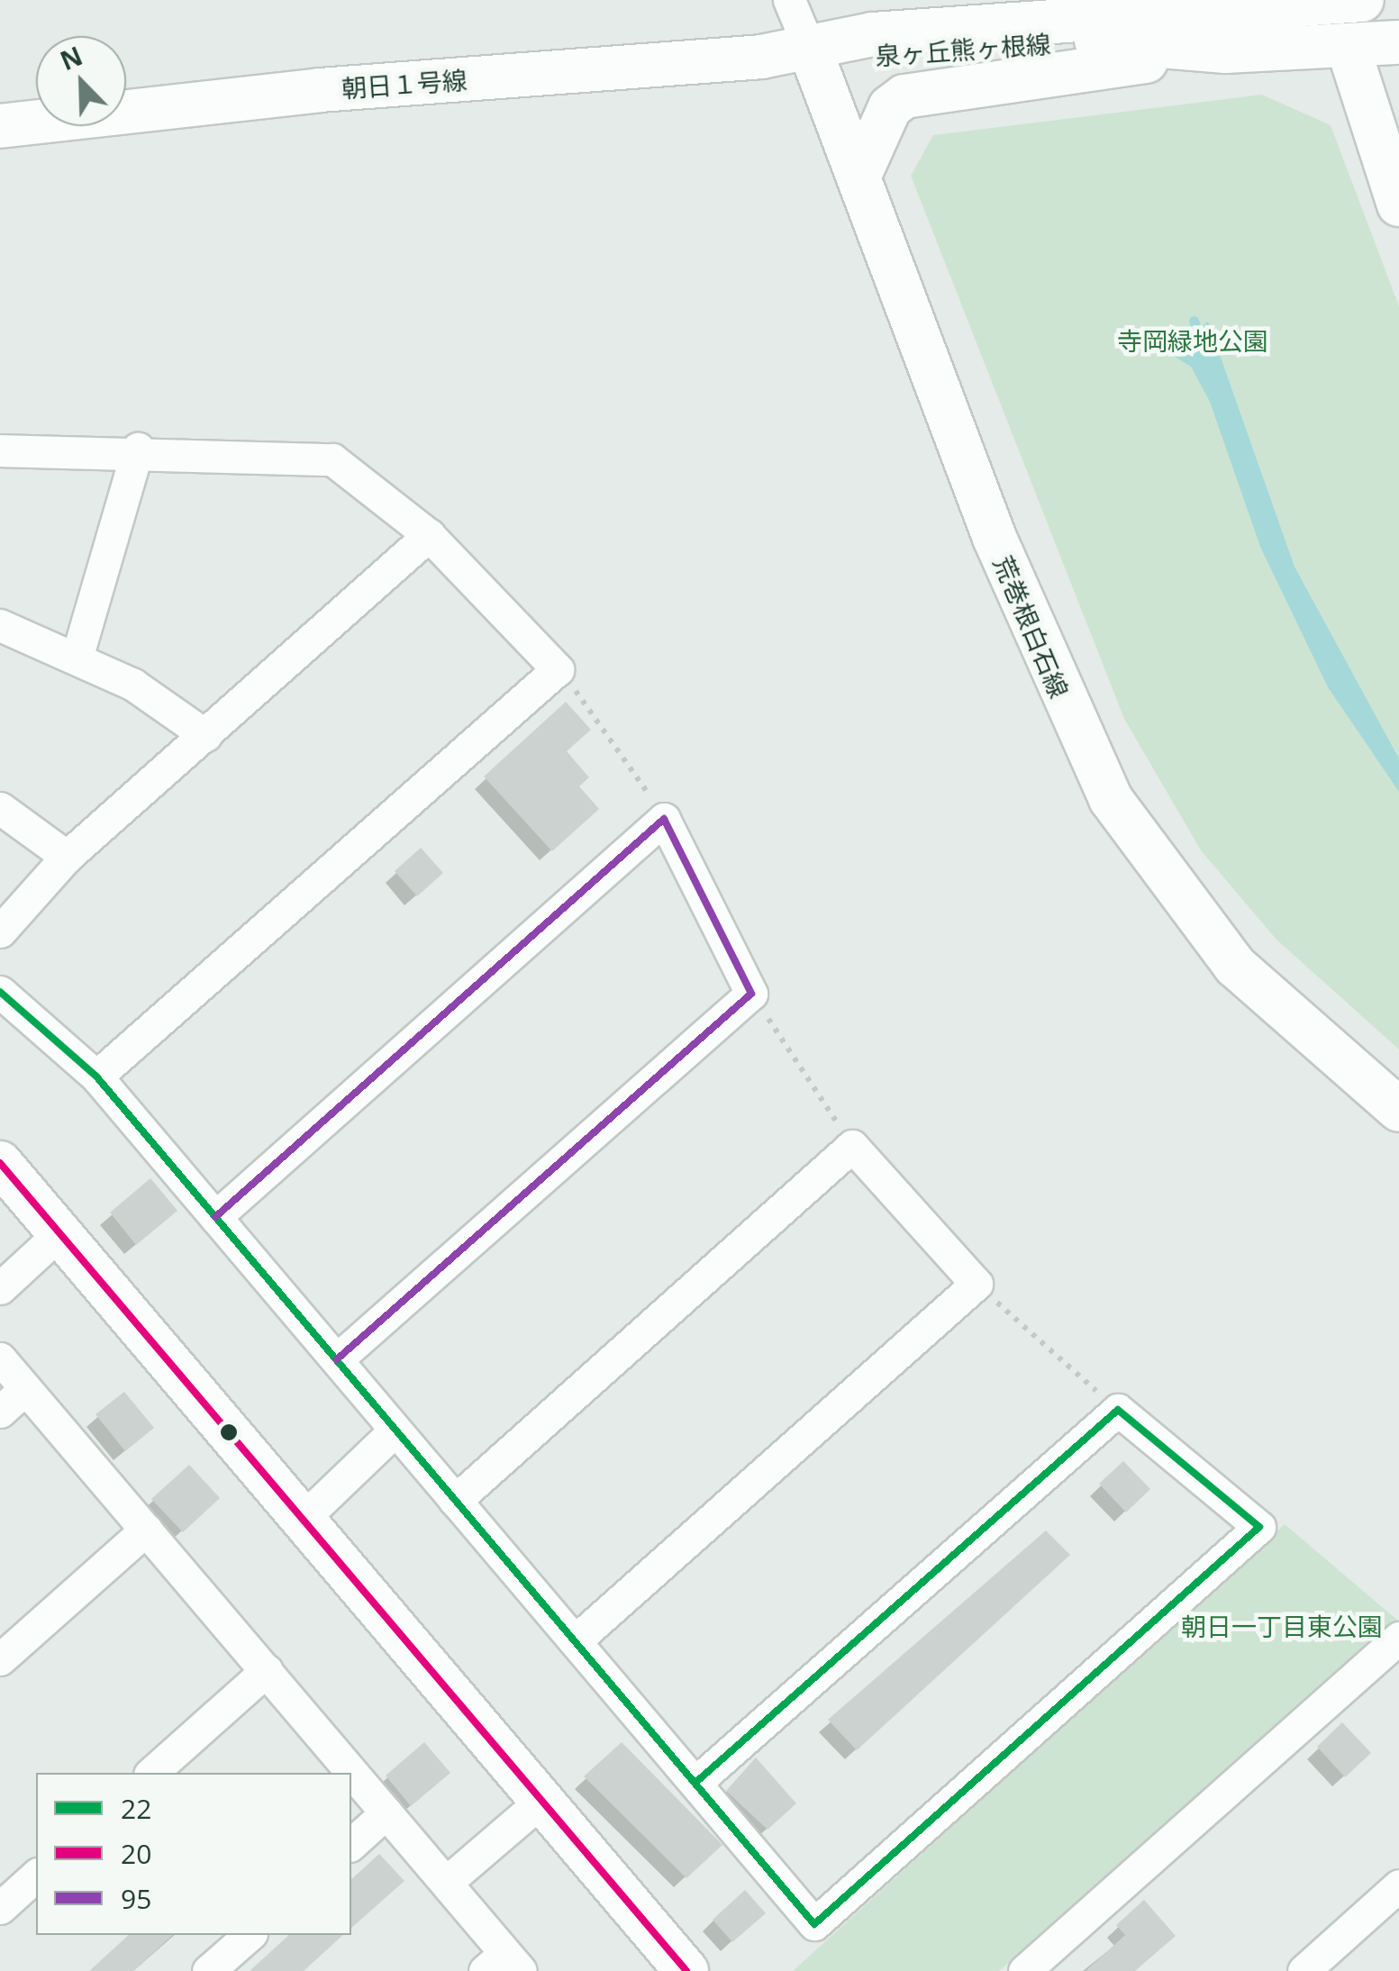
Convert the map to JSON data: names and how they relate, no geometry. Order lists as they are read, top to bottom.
{
  "streets": {
    "street": ["泉ヶ丘熊ヶ根線", "朝日１号線", "荒巻根白石線"]
  },
  "crossings": [
    ["泉ヶ丘熊ヶ根線", "朝日１号線"],
    ["泉ヶ丘熊ヶ根線", "荒巻根白石線"],
    ["朝日１号線", "荒巻根白石線"]
  ],
  "parks": ["寺岡緑地公園", "朝日一丁目東公園"],
  "lines": ["transit line 95", "transit line 22", "transit line 20"],
  "legend": ["22", "20", "95"],
  "north": "top left"
}
